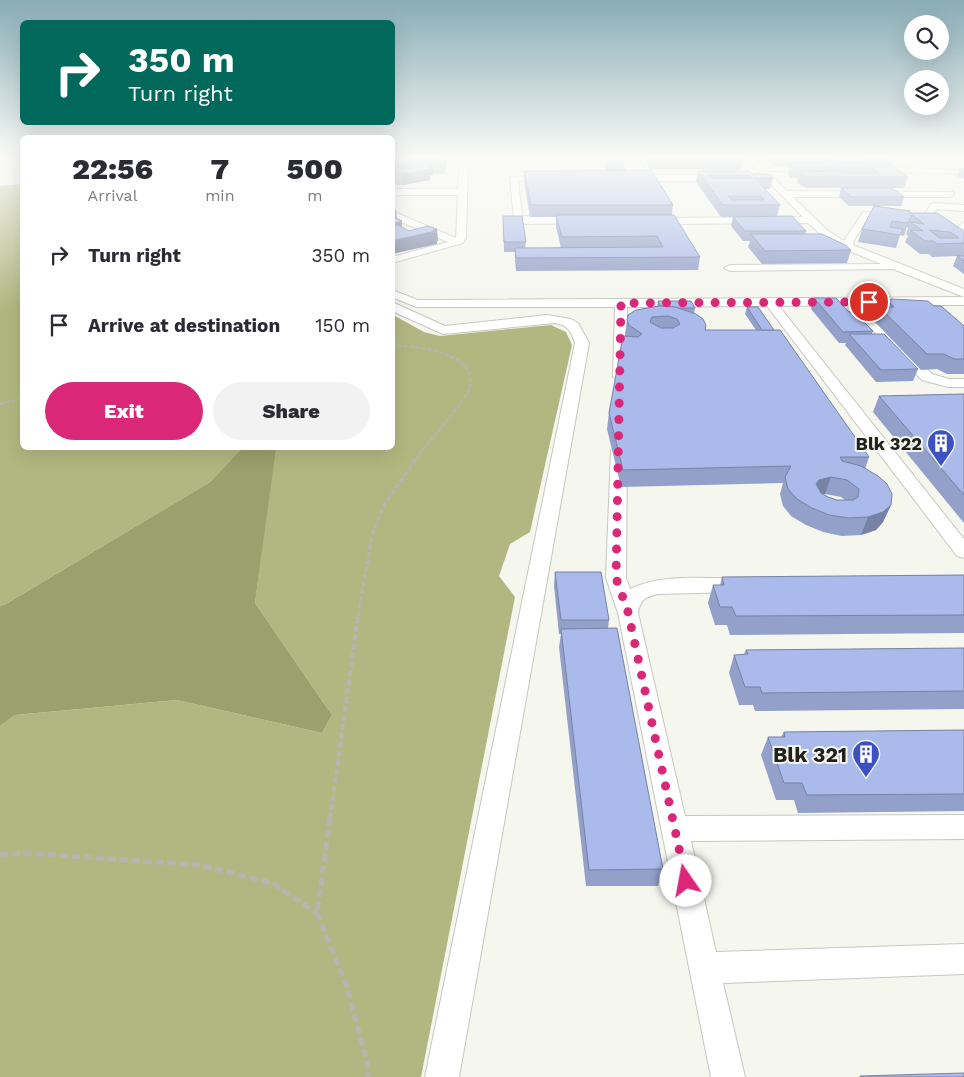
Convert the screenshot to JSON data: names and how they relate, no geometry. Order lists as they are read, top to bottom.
{
  "places": {
    "building": ["Blk 322", "Blk 321"]
  },
  "page": {
    "turn": ["350 m", "Turn right"],
    "eta": [
      "22:56",
      "Arrival",
      "7",
      "min",
      "500",
      "m"
    ],
    "list": [
      {
        "name": "Turn right",
        "value": "350 m"
      },
      {
        "name": "Arrive at destination",
        "value": "150 m"
      }
    ],
    "buttons": ["Exit", "Share"]
  }
}
